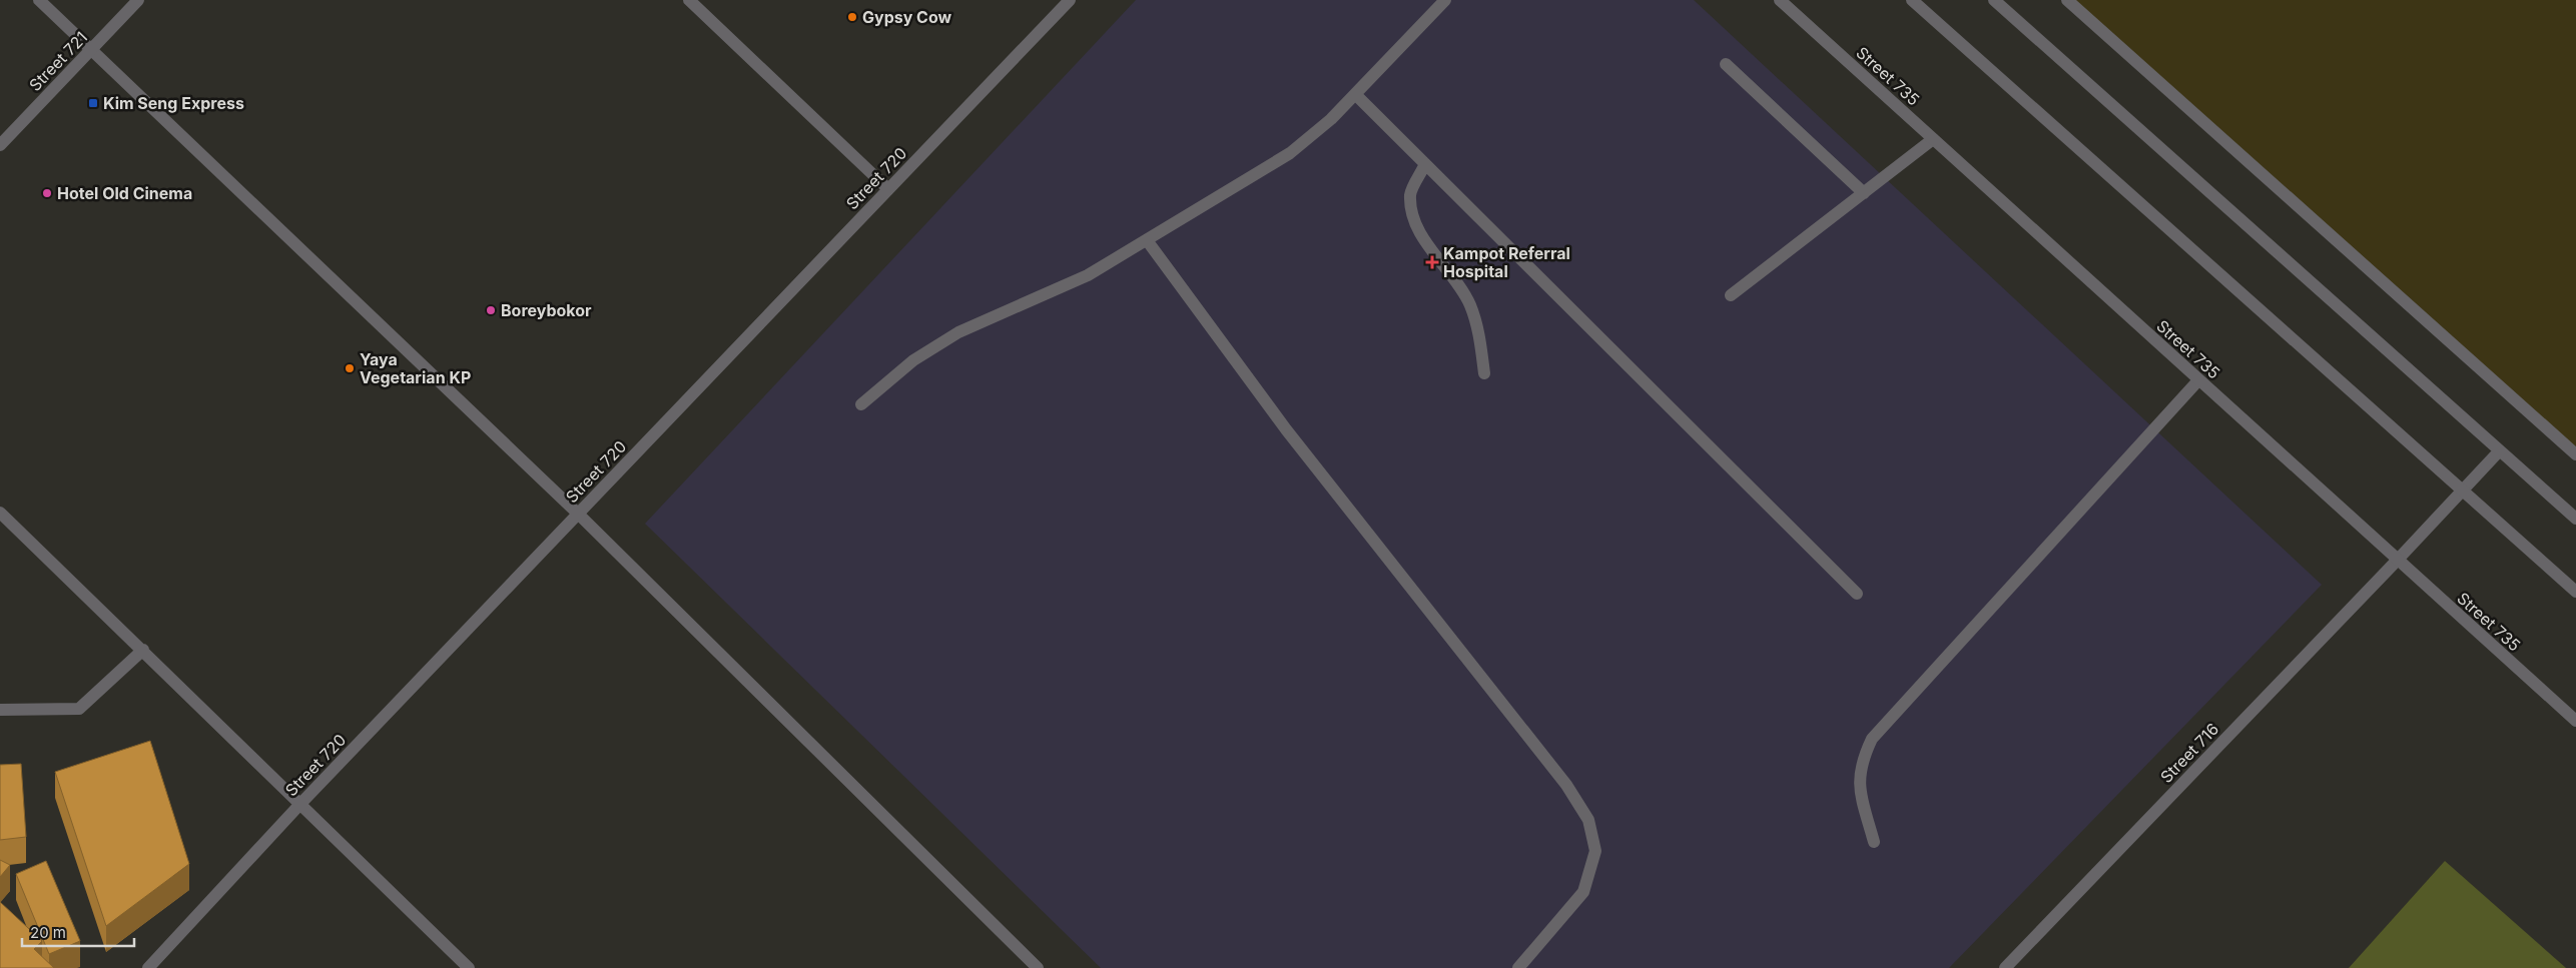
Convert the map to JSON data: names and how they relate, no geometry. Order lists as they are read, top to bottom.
{
  "streets": {
    "street": [
      "Street 721",
      "Street 735",
      "Street 720",
      "Street 716"
    ]
  },
  "crossings": [
    ["Street 735", "Street 716"]
  ],
  "places": {
    "other": [
      "Gypsy Cow",
      "Hotel Old Cinema",
      "Boreybokor",
      "Yaya Vegetarian KP"
    ],
    "transit": ["Kim Seng Express"],
    "health": ["Kampot Referral Hospital"]
  },
  "scale_bar": "20 m"
}
